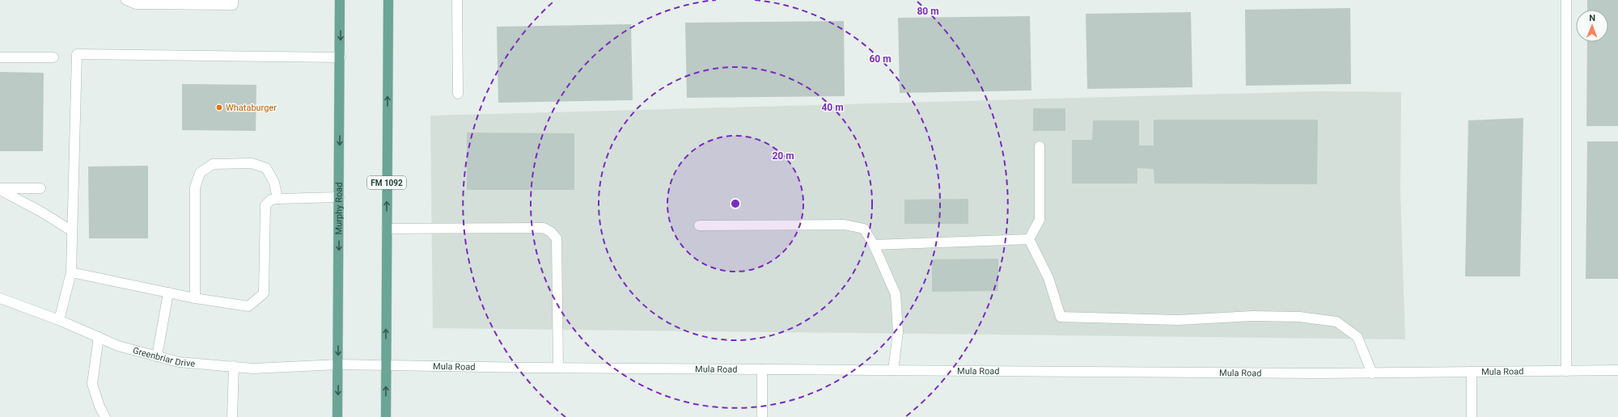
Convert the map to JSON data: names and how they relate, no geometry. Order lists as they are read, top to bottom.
{
  "streets": {
    "main road": ["FM 1092", "Murphy Road"],
    "street": ["Greenbriar Drive", "Mula Road"]
  },
  "crossings": [
    ["FM 1092", "Mula Road"],
    ["Murphy Road", "Greenbriar Drive"],
    ["Murphy Road", "Mula Road"],
    ["Greenbriar Drive", "Mula Road"]
  ],
  "places": ["Whataburger"],
  "north": "top",
  "rings": [
    "80 m",
    "60 m",
    "40 m",
    "20 m"
  ]
}
